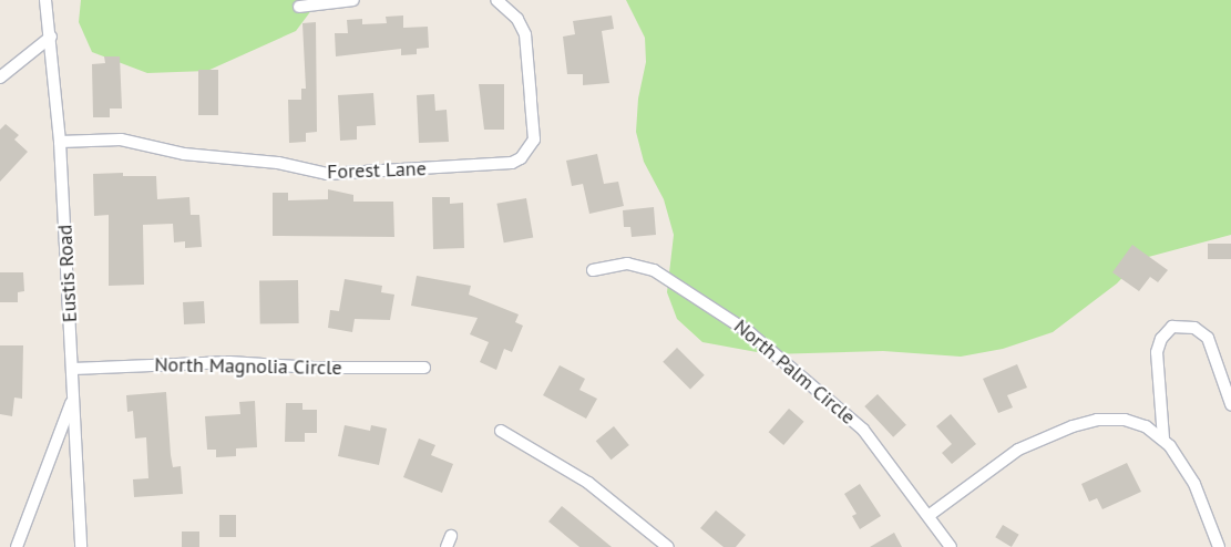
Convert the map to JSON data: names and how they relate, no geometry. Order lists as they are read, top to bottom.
{
  "streets": {
    "street": [
      "Forest Lane",
      "Eustis Road",
      "North Magnolia Circle",
      "North Palm Circle"
    ]
  },
  "crossings": [
    ["Forest Lane", "Eustis Road"],
    ["Eustis Road", "North Magnolia Circle"]
  ]
}
